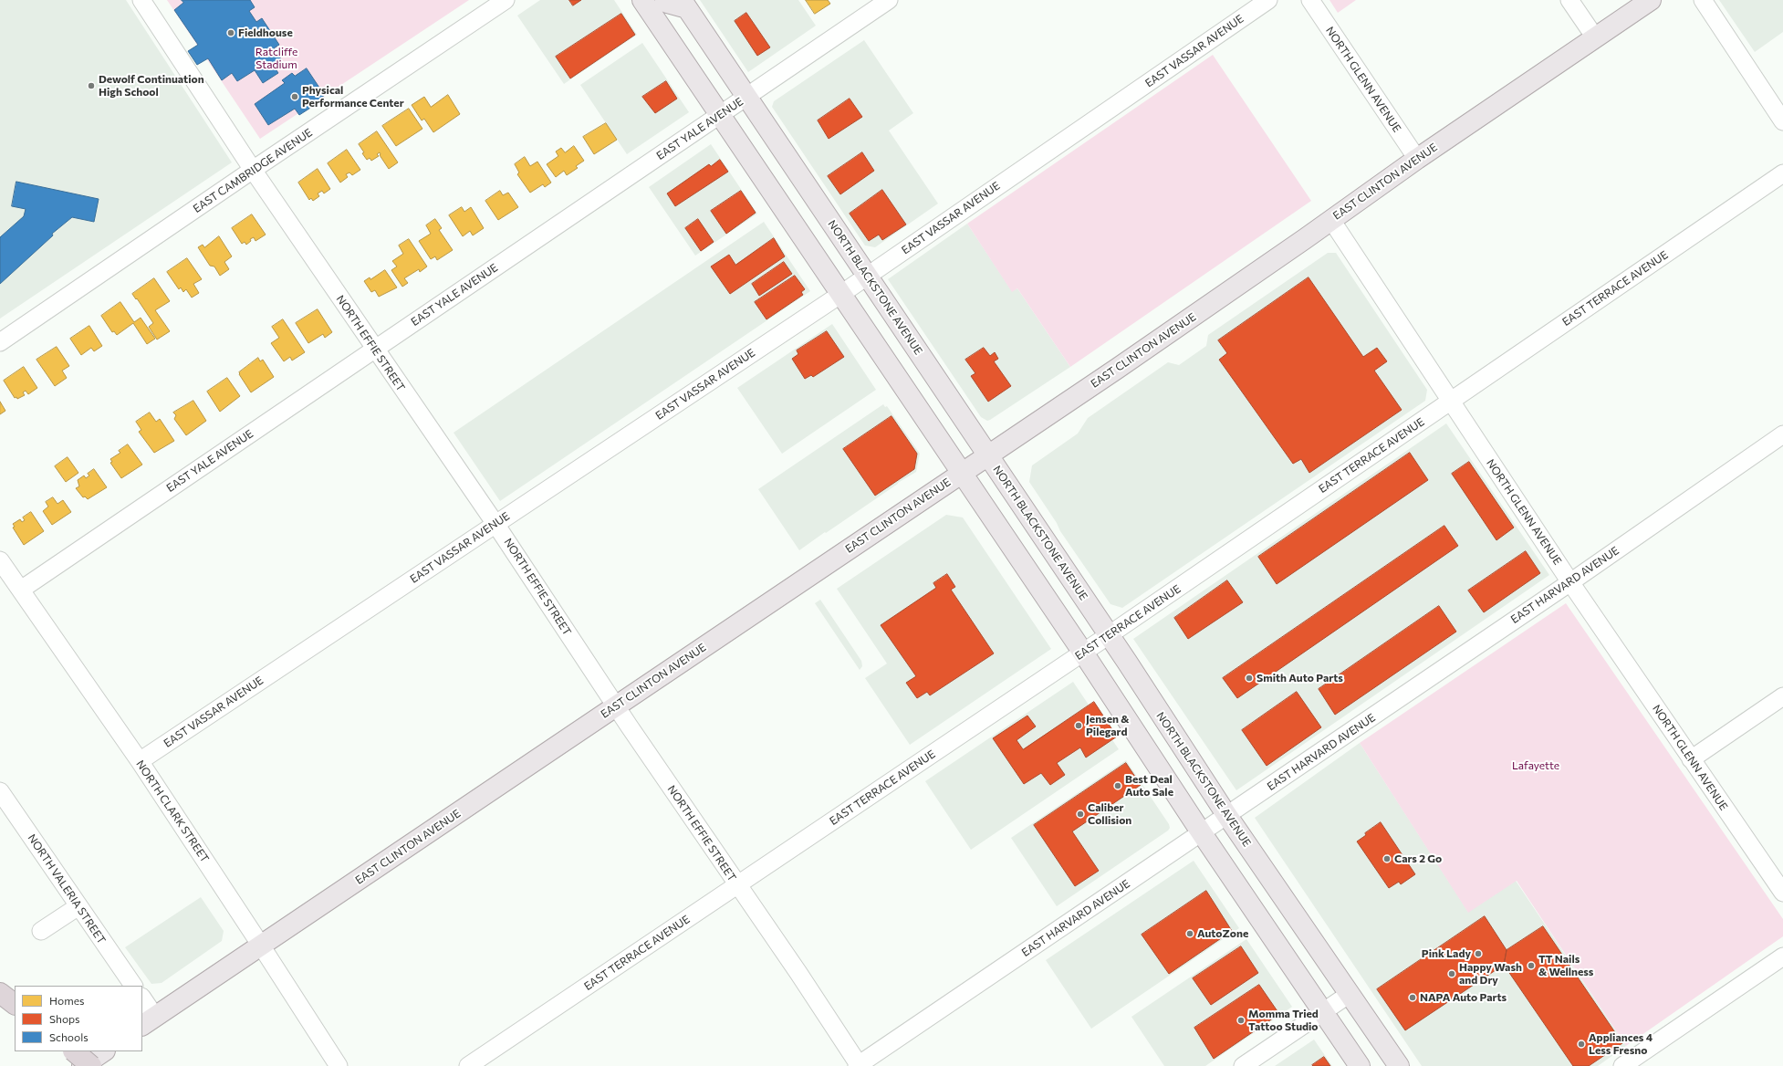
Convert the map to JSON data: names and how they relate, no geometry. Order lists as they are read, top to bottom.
{
  "streets": {
    "main road": ["EAST CLINTON AVENUE", "NORTH BLACKSTONE AVENUE"],
    "street": [
      "EAST VASSAR AVENUE",
      "NORTH GLENN AVENUE",
      "EAST YALE AVENUE",
      "EAST CAMBRIDGE AVENUE",
      "EAST TERRACE AVENUE",
      "NORTH EFFIE STREET",
      "EAST HARVARD AVENUE",
      "NORTH CLARK STREET",
      "NORTH VALERIA STREET"
    ]
  },
  "crossings": [
    ["EAST VASSAR AVENUE", "NORTH BLACKSTONE AVENUE"],
    ["EAST VASSAR AVENUE", "NORTH EFFIE STREET"],
    ["EAST VASSAR AVENUE", "NORTH CLARK STREET"],
    ["NORTH GLENN AVENUE", "EAST CLINTON AVENUE"],
    ["NORTH GLENN AVENUE", "EAST TERRACE AVENUE"],
    ["NORTH GLENN AVENUE", "EAST HARVARD AVENUE"],
    ["EAST YALE AVENUE", "NORTH BLACKSTONE AVENUE"],
    ["EAST YALE AVENUE", "NORTH EFFIE STREET"],
    ["EAST YALE AVENUE", "NORTH CLARK STREET"],
    ["EAST CAMBRIDGE AVENUE", "NORTH EFFIE STREET"],
    ["EAST CLINTON AVENUE", "NORTH BLACKSTONE AVENUE"],
    ["EAST CLINTON AVENUE", "NORTH EFFIE STREET"],
    ["EAST CLINTON AVENUE", "NORTH CLARK STREET"],
    ["NORTH BLACKSTONE AVENUE", "EAST TERRACE AVENUE"],
    ["NORTH BLACKSTONE AVENUE", "EAST HARVARD AVENUE"],
    ["EAST TERRACE AVENUE", "NORTH EFFIE STREET"],
    ["NORTH EFFIE STREET", "EAST HARVARD AVENUE"]
  ],
  "parks": ["Ratcliffe Stadium", "Lafayette"],
  "places": [
    "Fieldhouse",
    "Dewolf Continuation High School",
    "Physical Performance Center",
    "Smith Auto Parts",
    "Jensen & Pilegard",
    "Best Deal Auto Sale",
    "Caliber Collision",
    "Cars 2 Go",
    "AutoZone",
    "Pink Lady",
    "TT Nails & Wellness",
    "Happy Wash and Dry",
    "NAPA Auto Parts",
    "Momma Tried Tattoo Studio",
    "Appliances 4 Less Fresno"
  ],
  "legend": ["Homes", "Shops", "Schools"]
}
